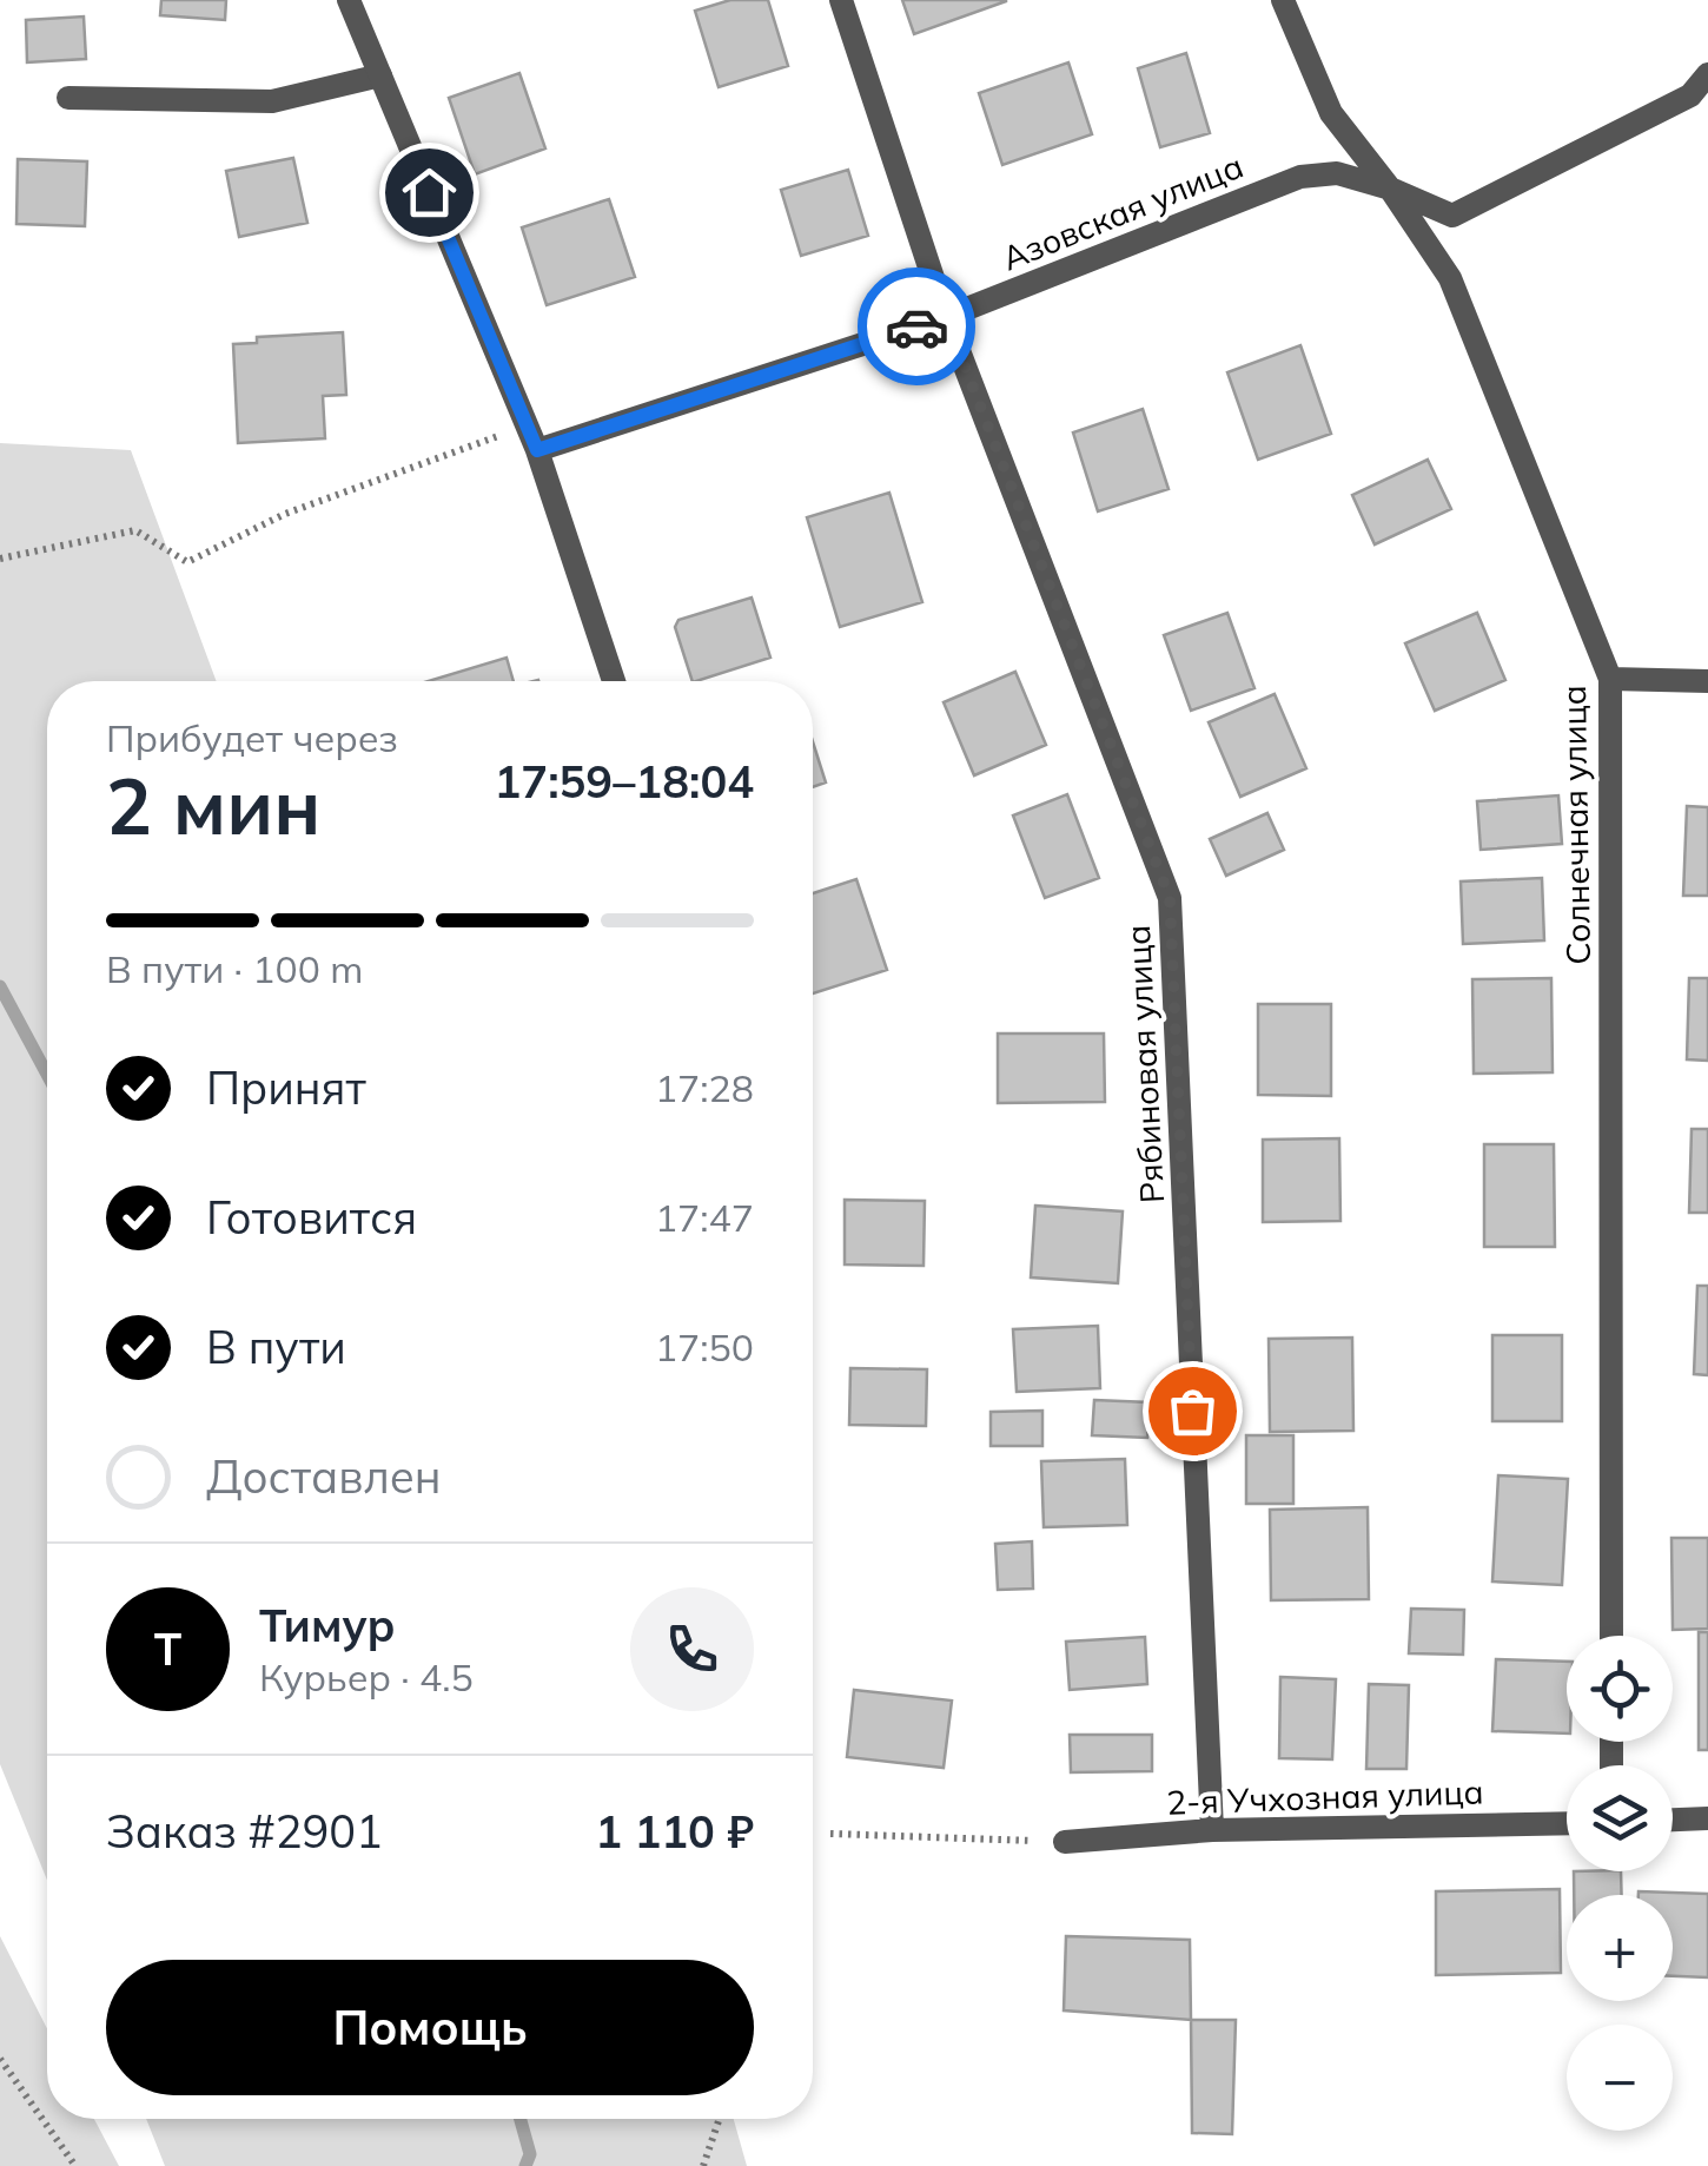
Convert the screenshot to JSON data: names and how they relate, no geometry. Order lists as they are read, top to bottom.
{
  "streets": {
    "street": [
      "Азовская улица",
      "Солнечная улица",
      "Рябиновая улица",
      "2-я Учхозная улица"
    ]
  },
  "crossings": [
    ["Азовская улица", "Солнечная улица"],
    ["Азовская улица", "Рябиновая улица"],
    ["Рябиновая улица", "2-я Учхозная улица"]
  ],
  "page": {
    "heading": ["2 мин", "Прибудет через", "17:59–18:04"],
    "panel": [
      "Тимур",
      "Курьер · 4.5",
      "Заказ #2901",
      "1 110 ₽"
    ],
    "bar": "В пути · 100 m",
    "list": [
      ["Принят", "17:28"],
      ["Готовится", "17:47"],
      ["В пути", "17:50"],
      "Доставлен"
    ],
    "round": "Т",
    "map_buttons": ["+", "−"],
    "buttons": "Помощь"
  }
}
